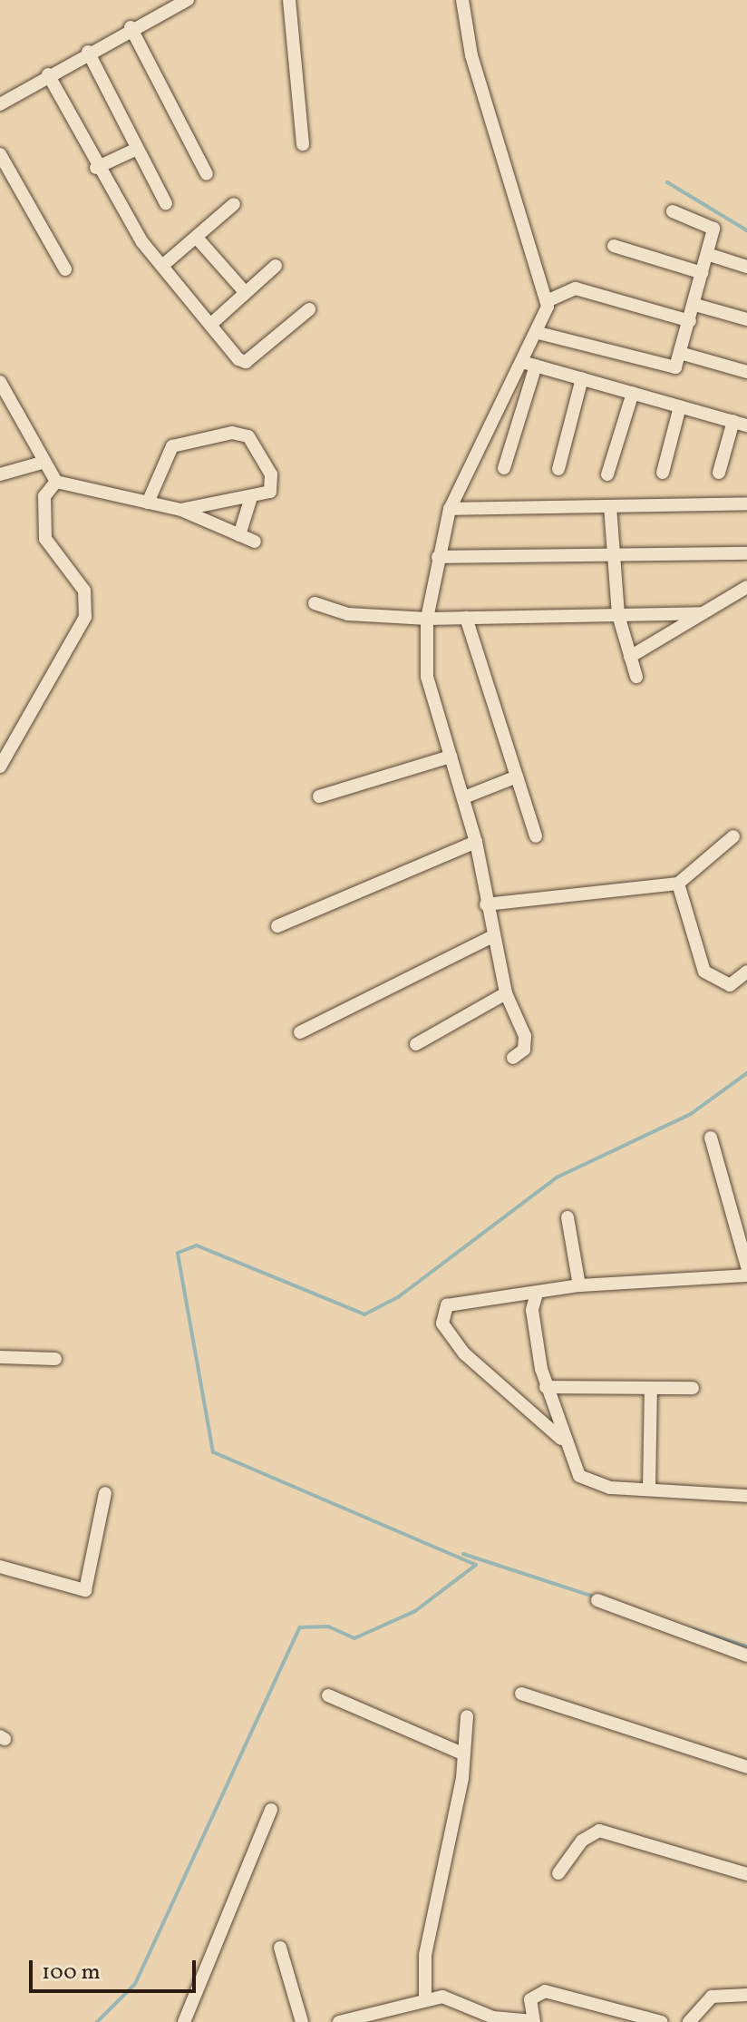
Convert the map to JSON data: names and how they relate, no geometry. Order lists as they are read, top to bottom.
{
  "scale_bar": "100 m"
}
